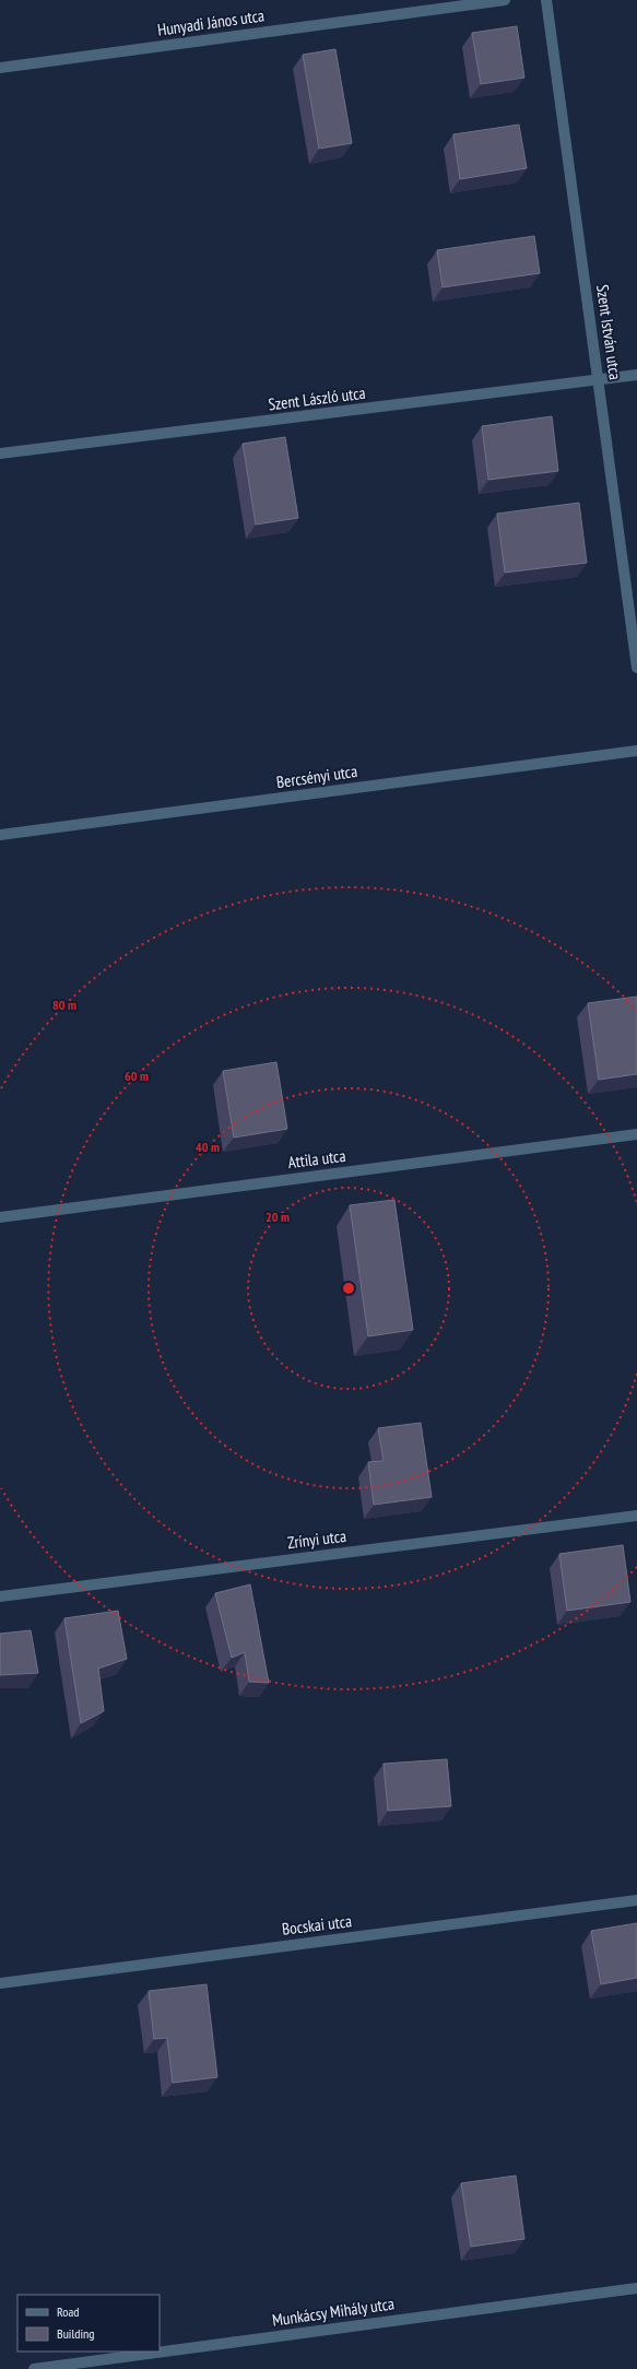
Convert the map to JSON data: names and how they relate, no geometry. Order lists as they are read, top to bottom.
{
  "streets": {
    "street": [
      "Hunyadi János utca",
      "Szent István utca",
      "Szent László utca",
      "Bercsényi utca",
      "Attila utca",
      "Zrínyi utca",
      "Bocskai utca",
      "Munkácsy Mihály utca"
    ]
  },
  "crossings": [
    ["Szent István utca", "Szent László utca"]
  ],
  "legend": ["Road", "Building"],
  "rings": [
    "80 m",
    "60 m",
    "40 m",
    "20 m"
  ]
}
